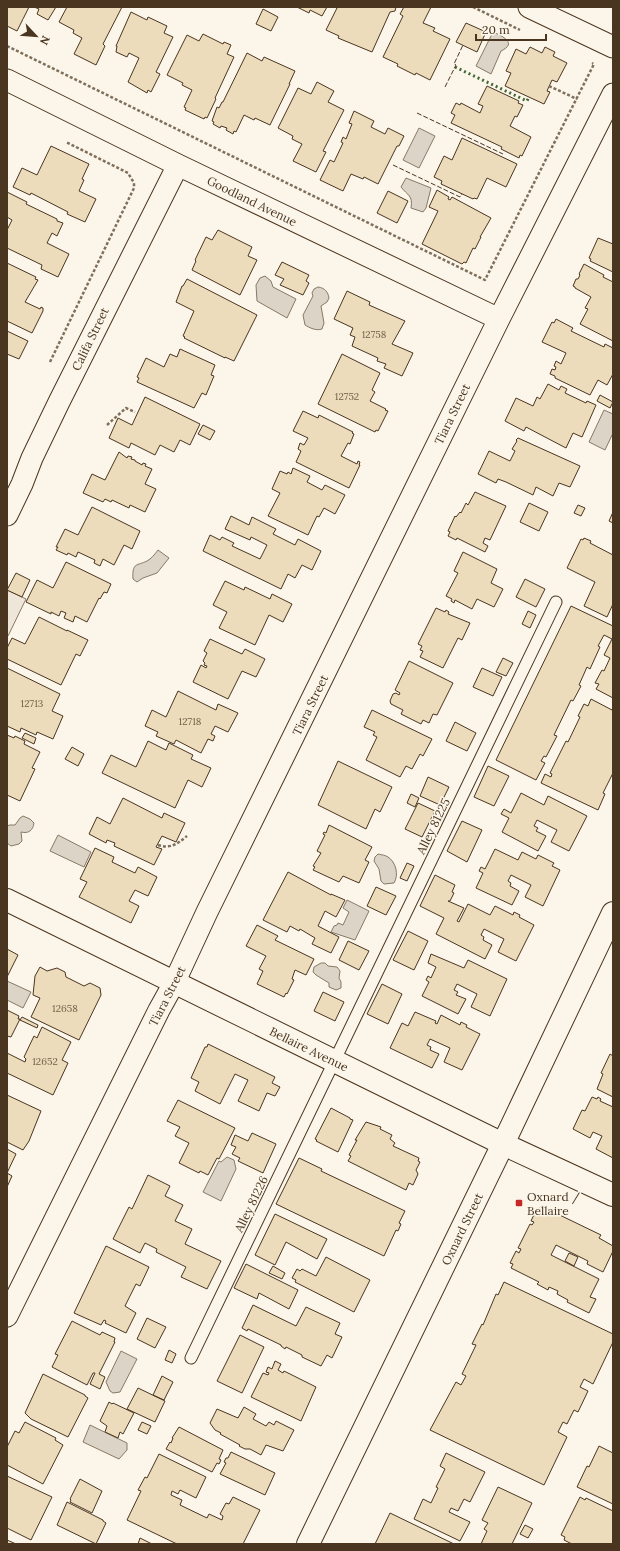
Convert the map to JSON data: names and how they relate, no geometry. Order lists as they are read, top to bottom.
{
  "streets": {
    "main road": ["Bellaire Avenue", "Oxnard Street"],
    "street": ["Goodland Avenue", "Califa Street", "Tiara Street"],
    "lane": ["Alley 81225", "Alley 81226"]
  },
  "crossings": [
    ["Goodland Avenue", "Califa Street"],
    ["Goodland Avenue", "Tiara Street"],
    ["Tiara Street", "Bellaire Avenue"],
    ["Alley 81225", "Bellaire Avenue"],
    ["Alley 81225", "Alley 81226"],
    ["Bellaire Avenue", "Alley 81226"],
    ["Bellaire Avenue", "Oxnard Street"]
  ],
  "places": {
    "transit": ["Oxnard / Bellaire"]
  },
  "house_numbers": [
    "12758",
    "12752",
    "12713",
    "12718",
    "12658",
    "12652"
  ],
  "scale_bar": "20 m",
  "north": "bottom right"
}
